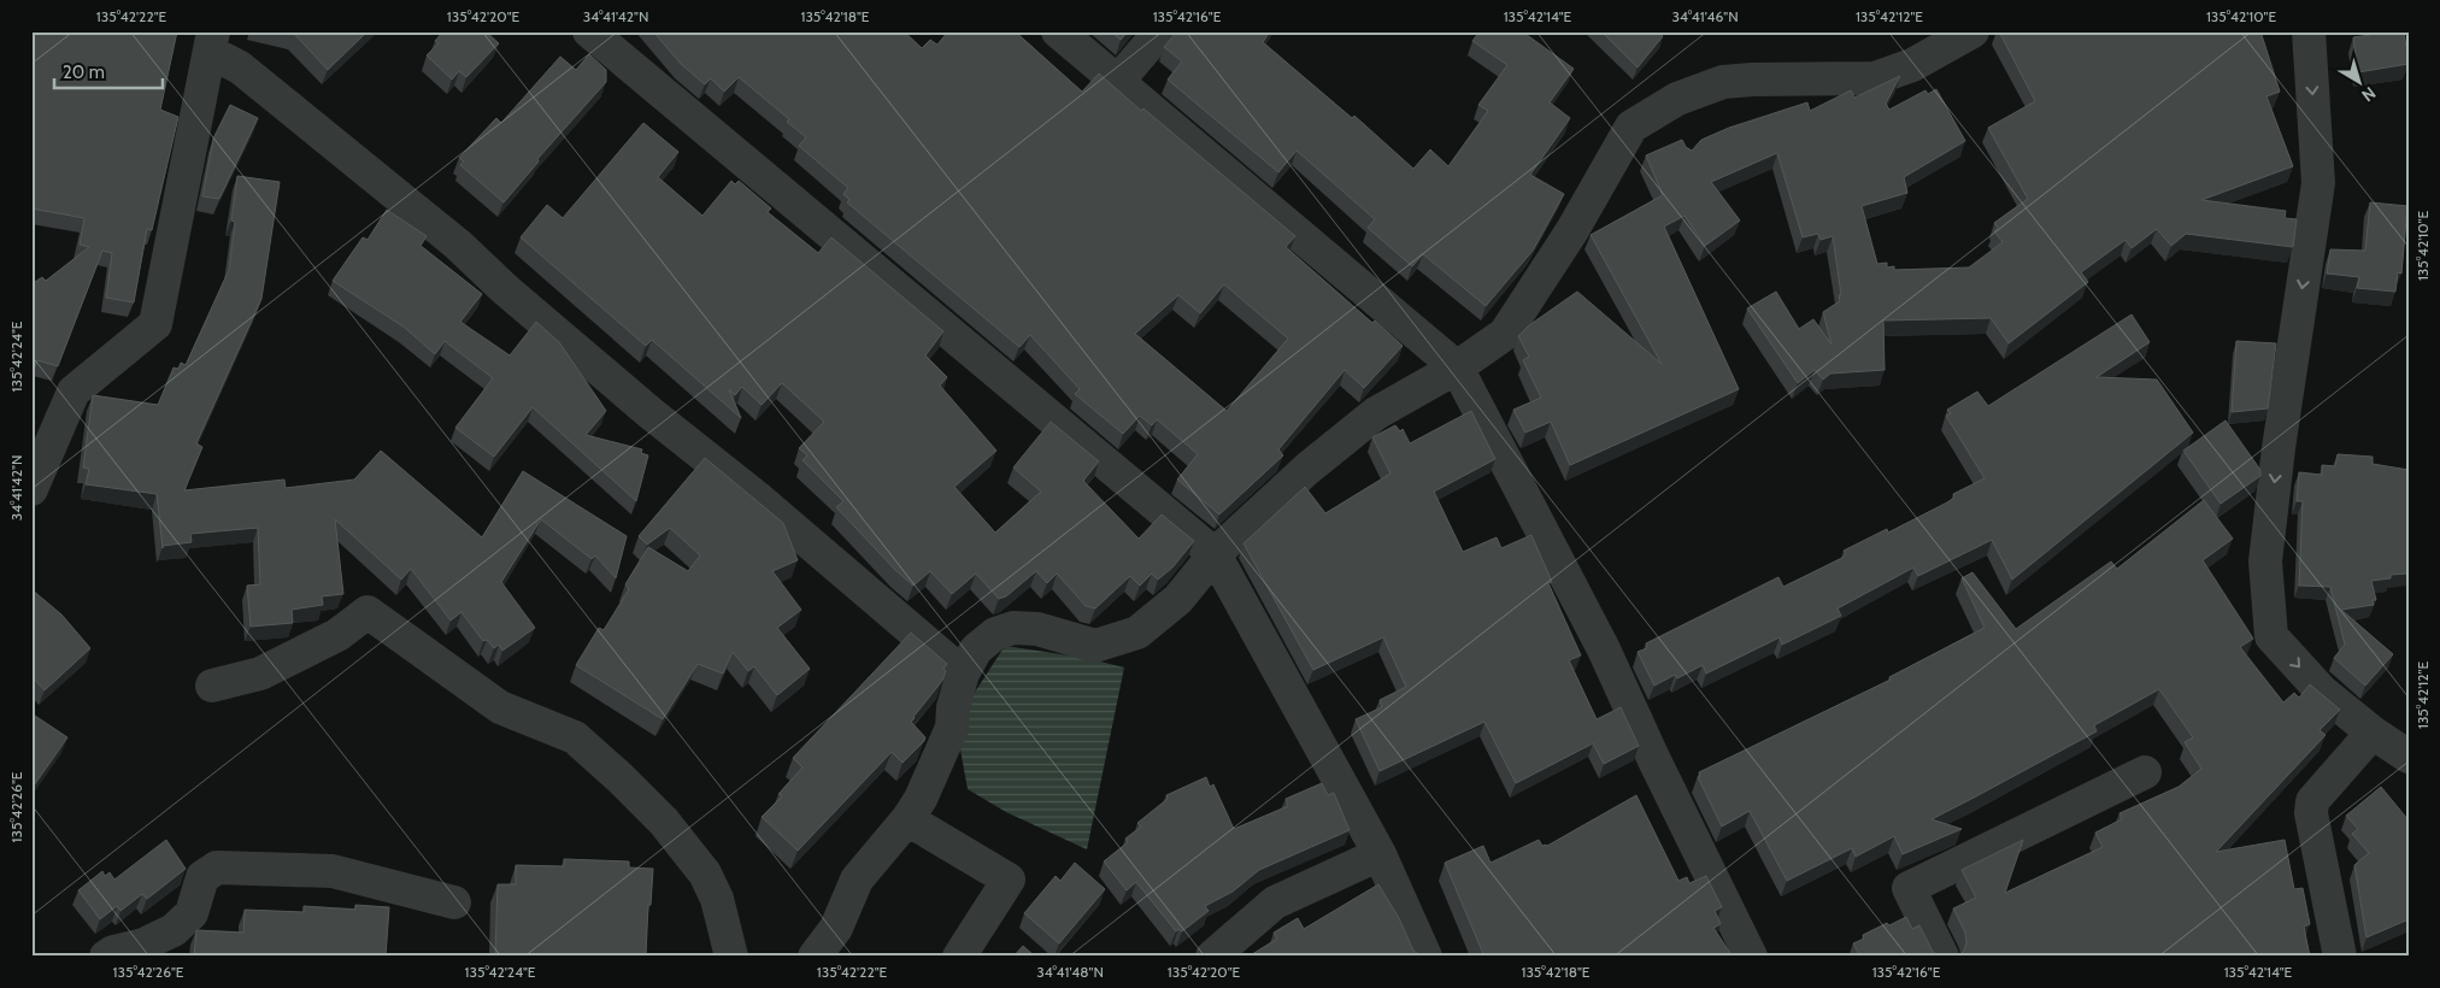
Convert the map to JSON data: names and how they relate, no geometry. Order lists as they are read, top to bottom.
{
  "scale_bar": "20 m",
  "north": "bottom right",
  "coordinates": [
    "135°42'22\"E",
    "135°42'20\"E",
    "34°41'42\"N",
    "135°42'18\"E",
    "135°42'16\"E",
    "135°42'14\"E",
    "34°41'46\"N",
    "135°42'12\"E",
    "135°42'10\"E",
    "135°42'24\"E",
    "135°42'26\"E",
    "34°41'48\"N"
  ]
}
